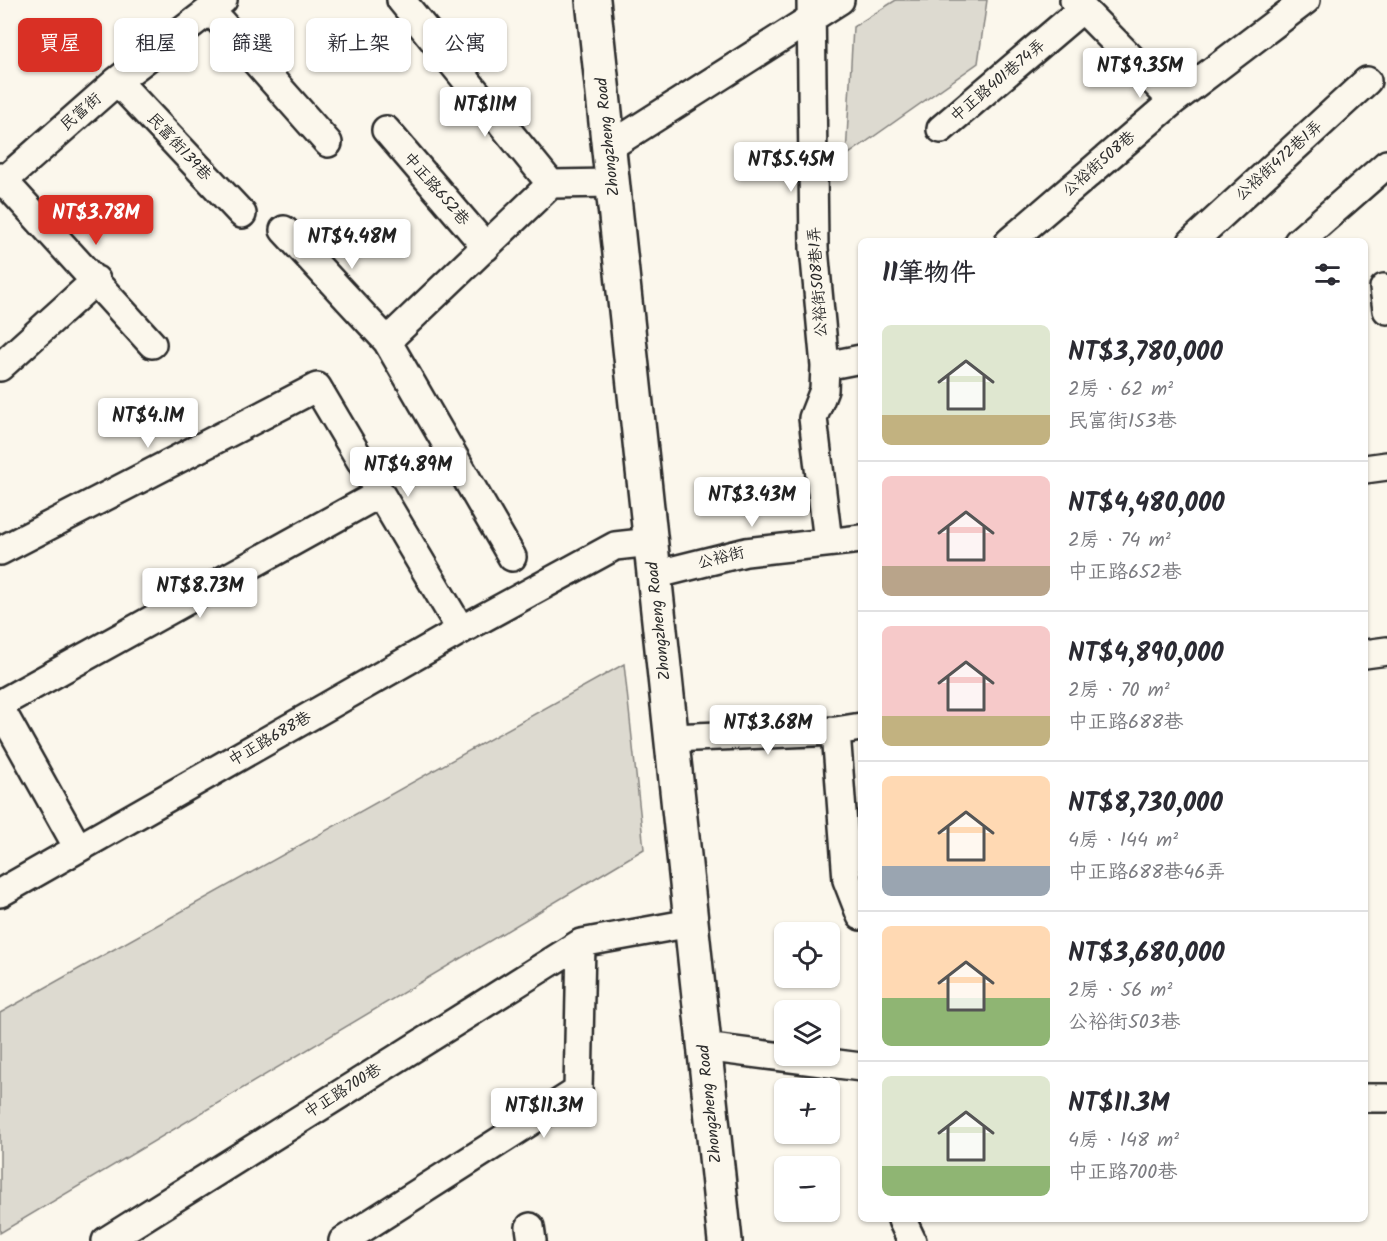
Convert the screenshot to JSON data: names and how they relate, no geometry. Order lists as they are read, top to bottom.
{
  "streets": {
    "main road": ["Zhongzheng Road"],
    "street": [
      "中正路401巷74弄",
      "民富街",
      "民富街139巷",
      "公裕街472巷1弄",
      "公裕街508巷",
      "中正路652巷",
      "公裕街508巷1弄",
      "公裕街",
      "中正路688巷",
      "中正路700巷"
    ]
  },
  "crossings": [
    ["民富街", "民富街139巷"],
    ["Zhongzheng Road", "公裕街"],
    ["Zhongzheng Road", "中正路688巷"],
    ["Zhongzheng Road", "中正路700巷"]
  ],
  "page": {
    "chip": [
      "買屋",
      "租屋",
      "篩選",
      "新上架",
      "公寓"
    ],
    "price": [
      "NT$9.35M",
      "NT$11M",
      "NT$5.45M",
      "NT$3.78M",
      "NT$4.48M",
      "NT$4.1M",
      "NT$4.89M",
      "NT$3.43M",
      "NT$8.73M",
      "NT$3.68M",
      "NT$11.3M"
    ],
    "heading": "11筆物件",
    "list": [
      {
        "name": "NT$3,780,000",
        "note": "2房 · 62 m² · 民富街153巷"
      },
      {
        "name": "NT$4,480,000",
        "note": "2房 · 74 m² · 中正路652巷"
      },
      {
        "name": "NT$4,890,000",
        "note": "2房 · 70 m² · 中正路688巷"
      },
      {
        "name": "NT$8,730,000",
        "note": "4房 · 144 m² · 中正路688巷46弄"
      },
      {
        "name": "NT$3,680,000",
        "note": "2房 · 56 m² · 公裕街503巷"
      },
      {
        "name": "NT$11.3M",
        "note": "4房 · 148 m² · 中正路700巷"
      }
    ],
    "map_buttons": ["+", "−"]
  }
}
